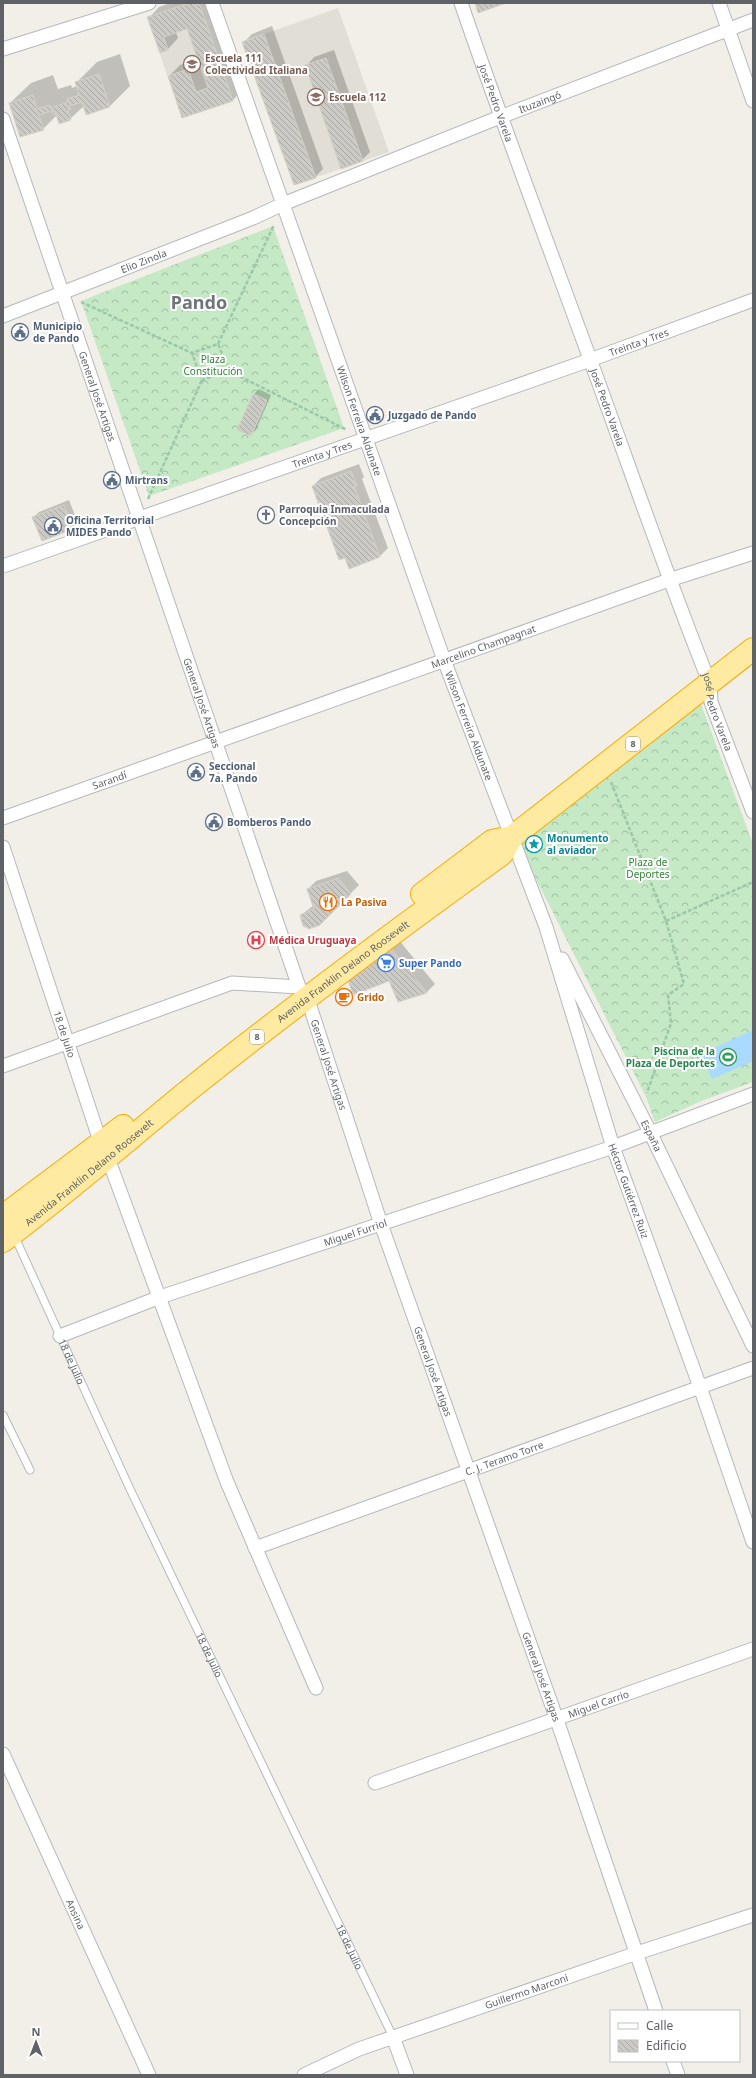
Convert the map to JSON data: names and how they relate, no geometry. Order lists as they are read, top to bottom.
{
  "streets": {
    "highway": ["8", "Avenida Franklin Delano Roosevelt"],
    "street": [
      "Ituzaingó",
      "José Pedro Varela",
      "Elio Zinola",
      "Treinta y Tres",
      "General José Artigas",
      "Wilson Ferreira Aldunate",
      "Marcelino Champagnat",
      "Sarandí",
      "18 de Julio",
      "España",
      "Héctor Gutiérrez Ruiz",
      "Miguel Furriol",
      "C. J. Teramo Torre",
      "Miguel Carrio",
      "Ansina",
      "Guillermo Marconi"
    ]
  },
  "crossings": [
    ["Ituzaingó", "José Pedro Varela"],
    ["Ituzaingó", "Elio Zinola"],
    ["Ituzaingó", "Wilson Ferreira Aldunate"],
    ["José Pedro Varela", "Treinta y Tres"],
    ["José Pedro Varela", "Marcelino Champagnat"],
    ["José Pedro Varela", "Avenida Franklin Delano Roosevelt"],
    ["Elio Zinola", "General José Artigas"],
    ["Elio Zinola", "Wilson Ferreira Aldunate"],
    ["Treinta y Tres", "General José Artigas"],
    ["Treinta y Tres", "Wilson Ferreira Aldunate"],
    ["General José Artigas", "Marcelino Champagnat"],
    ["General José Artigas", "Sarandí"],
    ["General José Artigas", "Avenida Franklin Delano Roosevelt"],
    ["General José Artigas", "Miguel Furriol"],
    ["General José Artigas", "C. J. Teramo Torre"],
    ["General José Artigas", "Miguel Carrio"],
    ["General José Artigas", "Guillermo Marconi"],
    ["Wilson Ferreira Aldunate", "Marcelino Champagnat"],
    ["Wilson Ferreira Aldunate", "Avenida Franklin Delano Roosevelt"],
    ["Wilson Ferreira Aldunate", "Héctor Gutiérrez Ruiz"],
    ["Marcelino Champagnat", "Sarandí"],
    ["Avenida Franklin Delano Roosevelt", "18 de Julio"],
    ["Avenida Franklin Delano Roosevelt", "Héctor Gutiérrez Ruiz"],
    ["18 de Julio", "Miguel Furriol"],
    ["18 de Julio", "C. J. Teramo Torre"],
    ["18 de Julio", "Guillermo Marconi"],
    ["España", "Héctor Gutiérrez Ruiz"],
    ["España", "Miguel Furriol"],
    ["Héctor Gutiérrez Ruiz", "Miguel Furriol"],
    ["Héctor Gutiérrez Ruiz", "C. J. Teramo Torre"]
  ],
  "districts": ["Pando"],
  "parks": ["Plaza Constitución", "Plaza de Deportes"],
  "places": {
    "school or university": ["Escuela 111 Colectividad Italiana", "Escuela 112"],
    "public building": [
      "Municipio de Pando",
      "Juzgado de Pando",
      "Mirtrans",
      "Oficina Territorial MIDES Pando",
      "Seccional 7a. Pando",
      "Bomberos Pando"
    ],
    "church": ["Parroquia Inmaculada Concepción"],
    "place": ["Monumento al aviador"],
    "restaurant": ["La Pasiva"],
    "hospital": ["Médica Uruguaya"],
    "supermarket": ["Super Pando"],
    "cafe": ["Grido"],
    "sports": ["Piscina de la Plaza de Deportes"]
  },
  "legend": ["Calle", "Edificio"],
  "north": "top"
}
